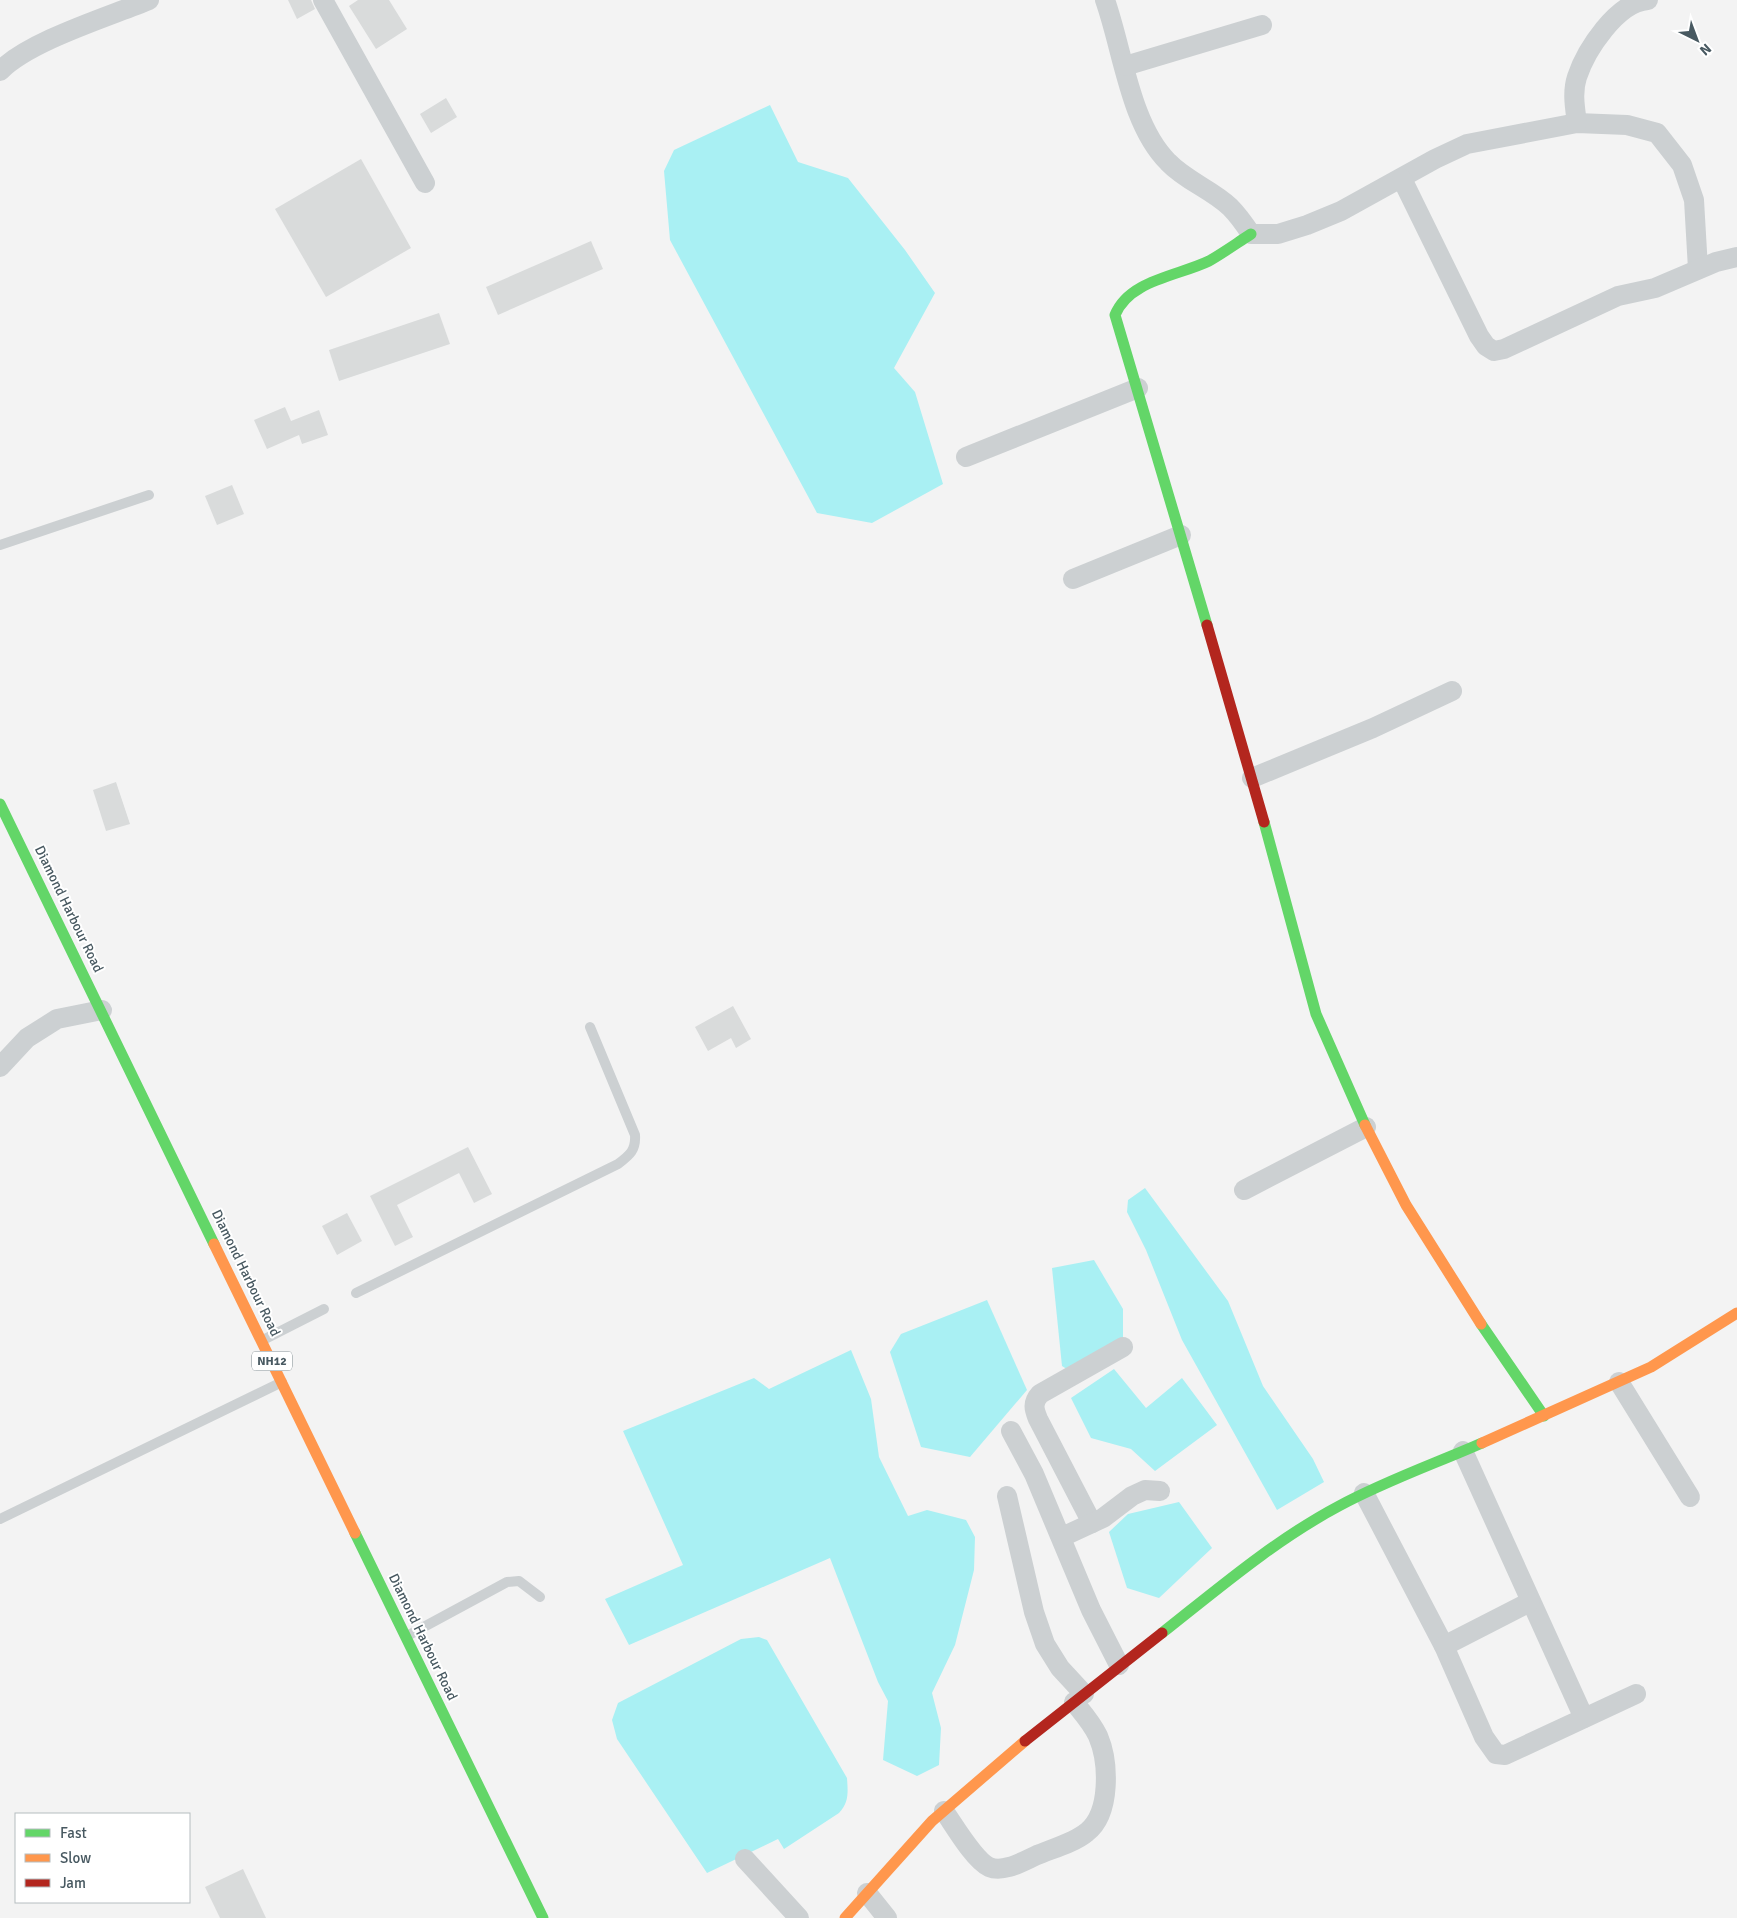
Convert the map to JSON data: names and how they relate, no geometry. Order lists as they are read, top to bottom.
{
  "streets": {
    "main road": ["Diamond Harbour Road", "NH12"]
  },
  "legend": ["Fast", "Slow", "Jam"],
  "north": "bottom right"
}
